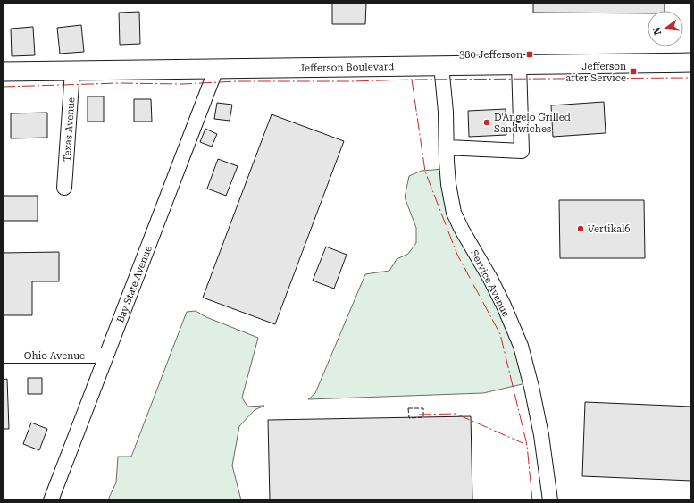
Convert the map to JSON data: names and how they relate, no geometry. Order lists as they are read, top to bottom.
{
  "streets": {
    "main road": ["Jefferson Boulevard"],
    "street": [
      "Texas Avenue",
      "Service Avenue",
      "Bay State Avenue",
      "Ohio Avenue"
    ]
  },
  "crossings": [
    ["Jefferson Boulevard", "Texas Avenue"],
    ["Jefferson Boulevard", "Service Avenue"],
    ["Jefferson Boulevard", "Bay State Avenue"],
    ["Bay State Avenue", "Ohio Avenue"]
  ],
  "places": {
    "transit": ["380 Jefferson", "Jefferson after Service"],
    "other": ["D'Angelo Grilled Sandwiches", "Vertikal6"]
  },
  "north": "left"
}
